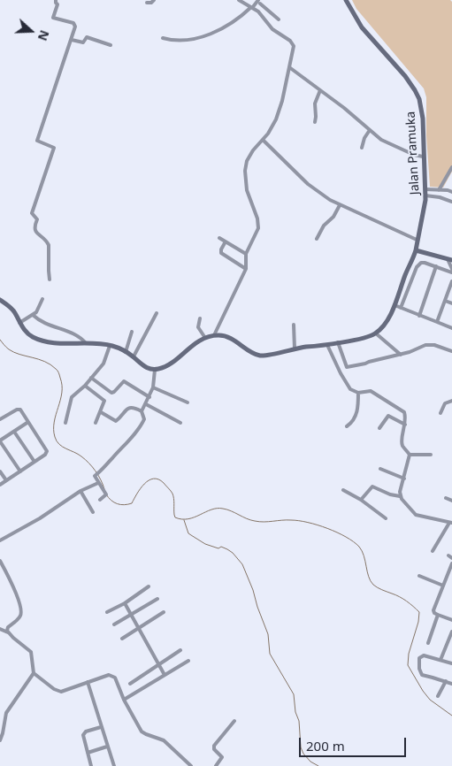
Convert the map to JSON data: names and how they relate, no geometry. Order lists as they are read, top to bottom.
{
  "streets": {
    "main road": ["Jalan Pramuka"]
  },
  "scale_bar": "200 m",
  "north": "right"
}
